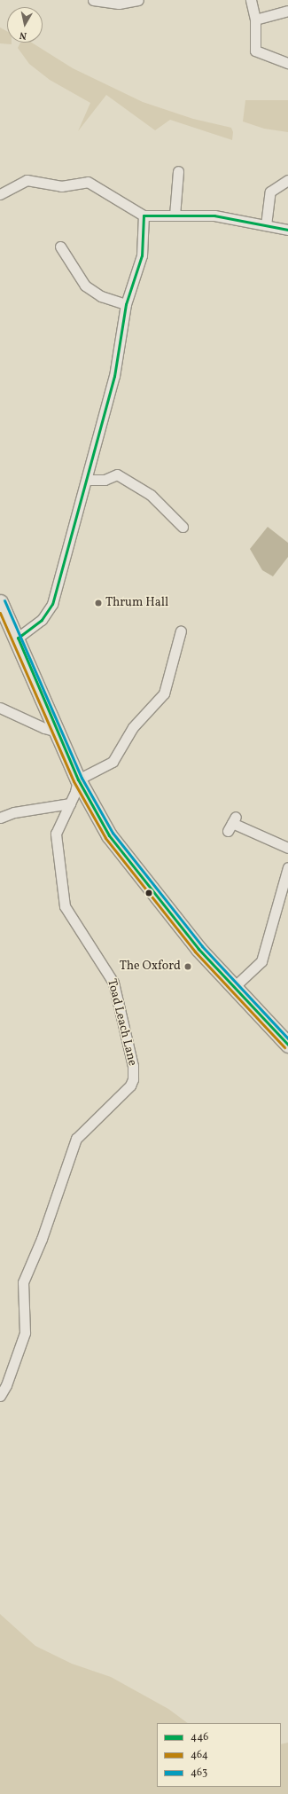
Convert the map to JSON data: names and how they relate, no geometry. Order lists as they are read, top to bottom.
{
  "streets": {
    "street": ["Toad Leach Lane"]
  },
  "places": ["Thrum Hall", "The Oxford"],
  "lines": ["transit line 446", "transit line 463", "transit line 464"],
  "legend": ["446", "464", "463"],
  "north": "bottom"
}
